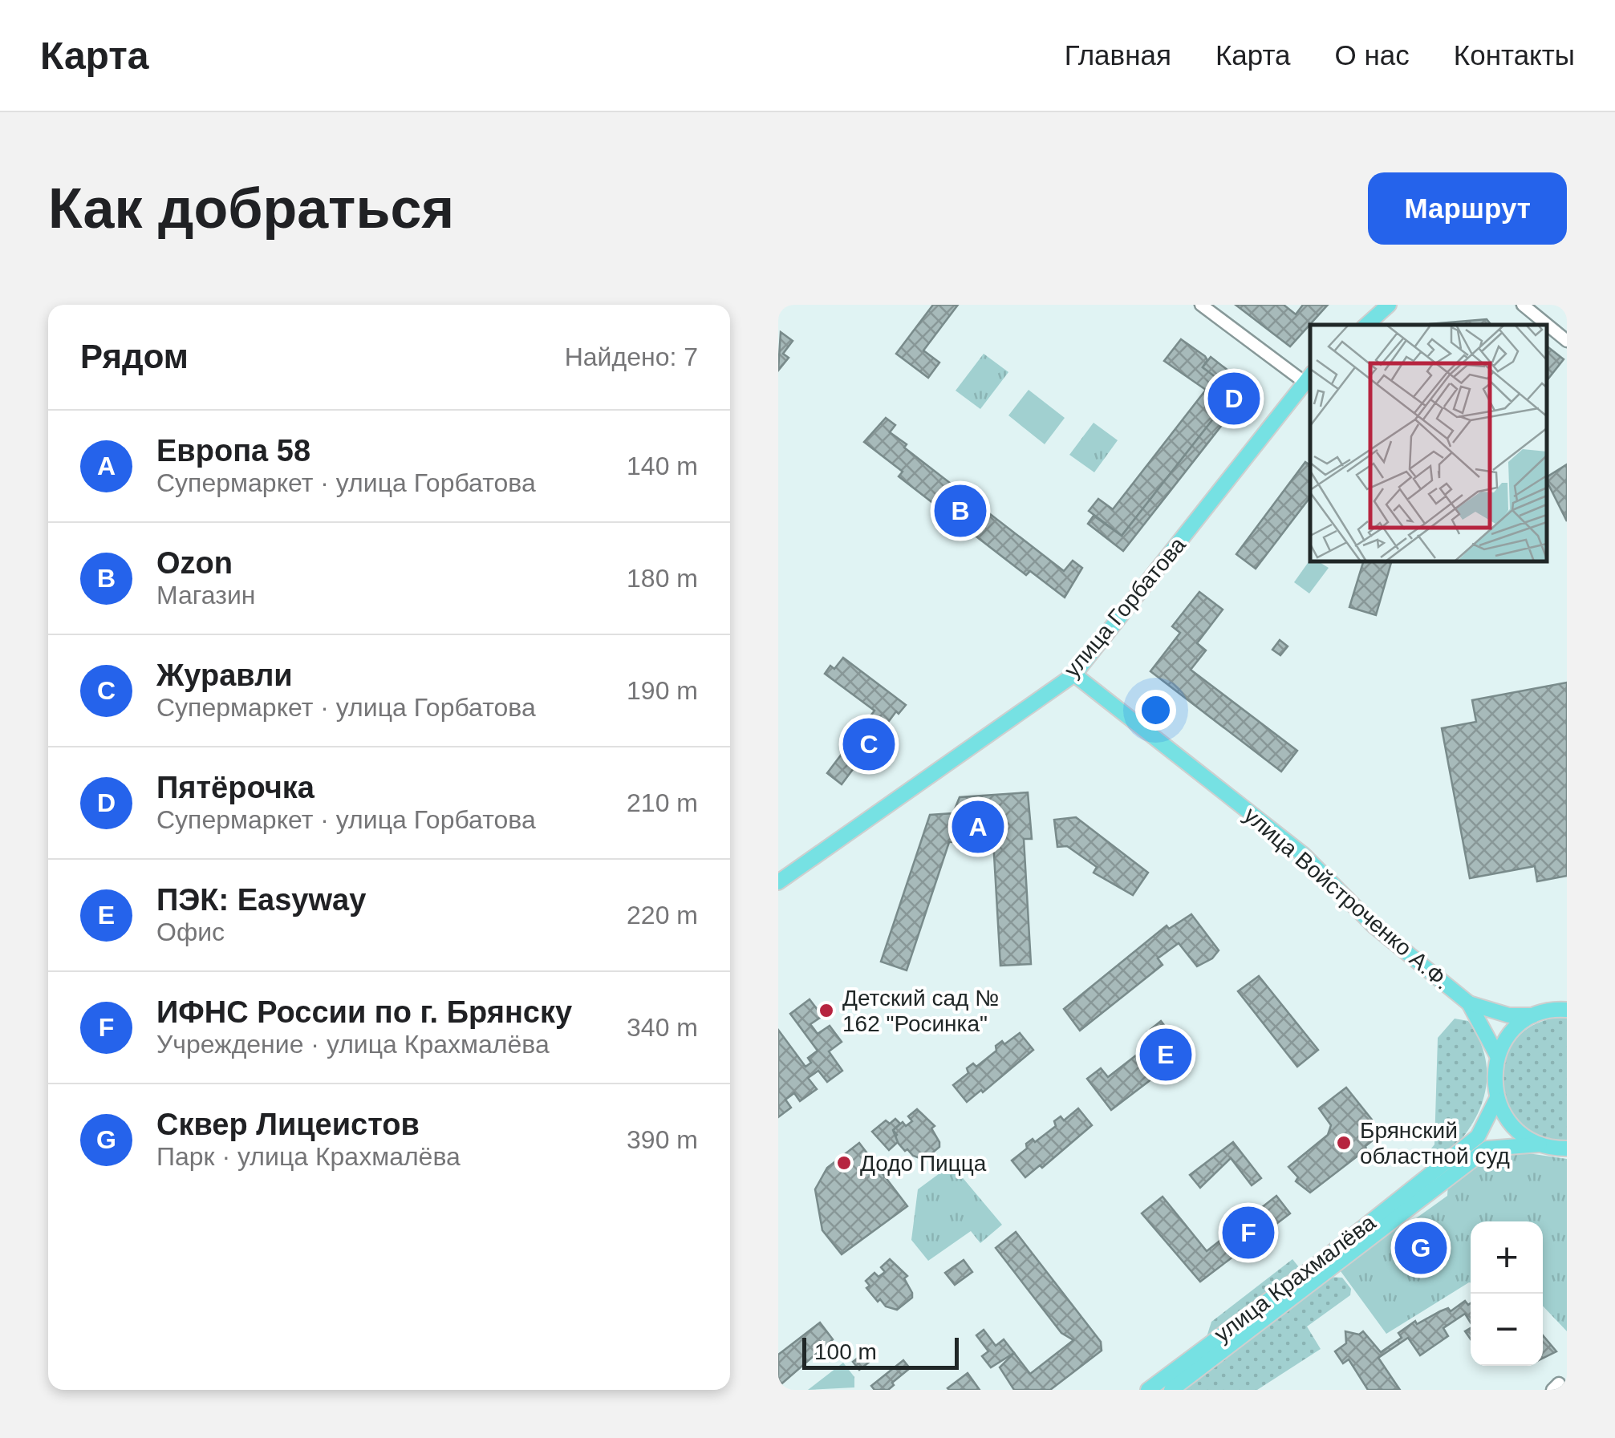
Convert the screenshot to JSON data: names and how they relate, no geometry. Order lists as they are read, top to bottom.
{
  "streets": {
    "main road": ["улица Горбатова", "улица Войстроченко А.Ф.", "улица Крахмалёва"]
  },
  "crossings": [
    ["улица Горбатова", "улица Войстроченко А.Ф."]
  ],
  "places": ["Детский сад № 162 \"Росинка\"", "Брянский областной суд", "Додо Пицца"],
  "scale_bar": "100 m",
  "page": {
    "header": "Карта",
    "nav": [
      "Главная",
      "Карта",
      "О нас",
      "Контакты"
    ],
    "buttons": "Маршрут",
    "title": "Как добраться",
    "heading": ["Рядом", "Найдено: 7"],
    "pins": [
      "D",
      "B",
      "C",
      "A",
      "E",
      "F",
      "G"
    ],
    "list": [
      {
        "mark": "A",
        "name": "Европа 58",
        "note": "Супермаркет · улица Горбатова",
        "value": "140 m"
      },
      {
        "mark": "B",
        "name": "Ozon",
        "note": "Магазин",
        "value": "180 m"
      },
      {
        "mark": "C",
        "name": "Журавли",
        "note": "Супермаркет · улица Горбатова",
        "value": "190 m"
      },
      {
        "mark": "D",
        "name": "Пятёрочка",
        "note": "Супермаркет · улица Горбатова",
        "value": "210 m"
      },
      {
        "mark": "E",
        "name": "ПЭК: Easyway",
        "note": "Офис",
        "value": "220 m"
      },
      {
        "mark": "F",
        "name": "ИФНС России по г. Брянску",
        "note": "Учреждение · улица Крахмалёва",
        "value": "340 m"
      },
      {
        "mark": "G",
        "name": "Сквер Лицеистов",
        "note": "Парк · улица Крахмалёва",
        "value": "390 m"
      }
    ],
    "map_buttons": ["+", "−"],
    "scale": "100 m"
  }
}
